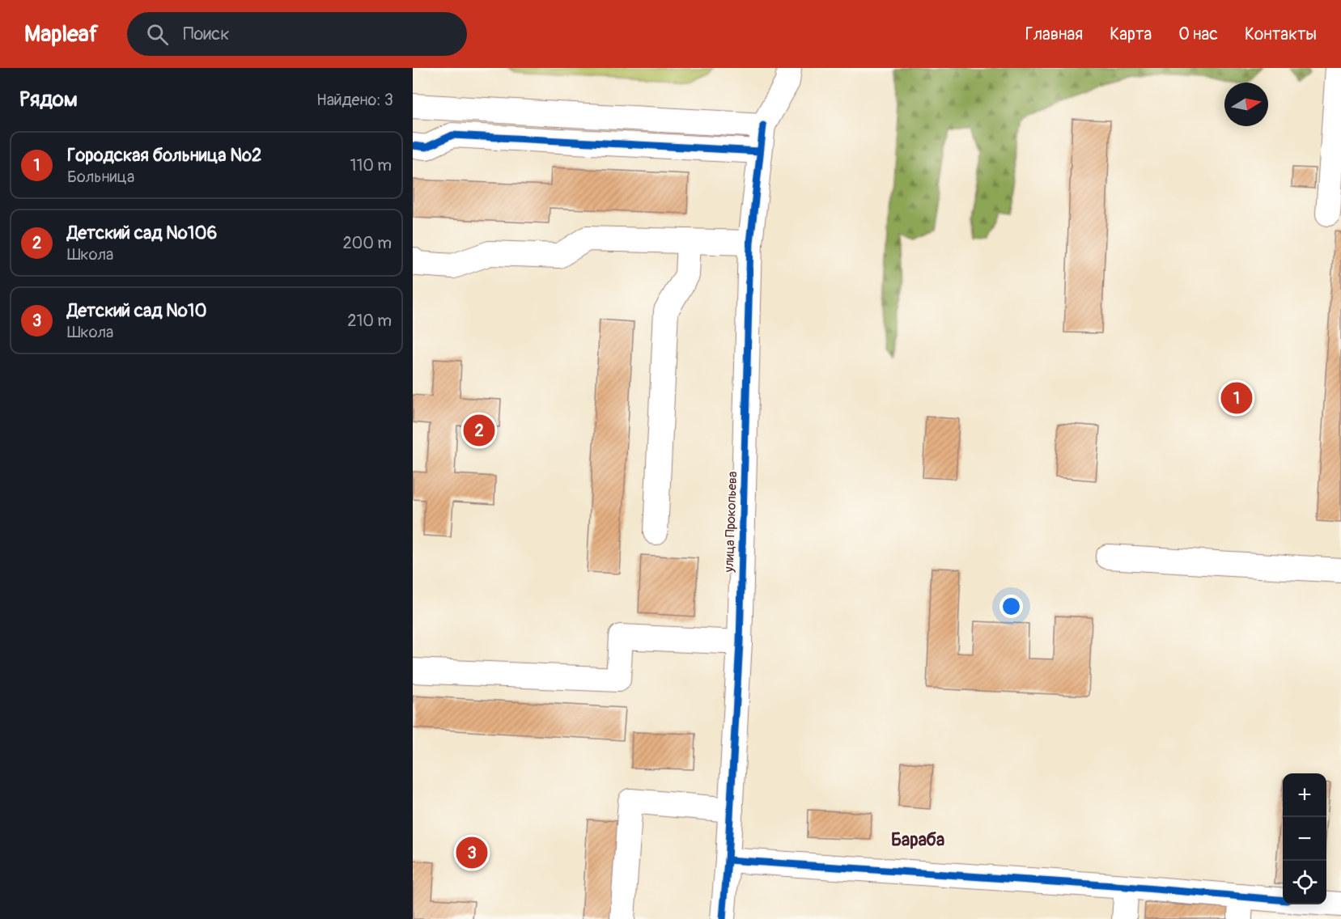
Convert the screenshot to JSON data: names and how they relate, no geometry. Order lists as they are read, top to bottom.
{
  "streets": {
    "street": ["улица Прокопьева"]
  },
  "districts": ["Бараба"],
  "north": "right",
  "page": {
    "header": "Mapleaf",
    "search": "Поиск",
    "nav": [
      "Главная",
      "Карта",
      "О нас",
      "Контакты"
    ],
    "heading": ["Рядом", "Найдено: 3"],
    "list": [
      {
        "mark": "1",
        "name": "Городская больница №2",
        "note": "Больница",
        "value": "110 m"
      },
      {
        "mark": "2",
        "name": "Детский сад №106",
        "note": "Школа",
        "value": "200 m"
      },
      {
        "mark": "3",
        "name": "Детский сад №10",
        "note": "Школа",
        "value": "210 m"
      }
    ],
    "pins": ["1", "2", "3"],
    "map_buttons": ["+", "−"]
  }
}
